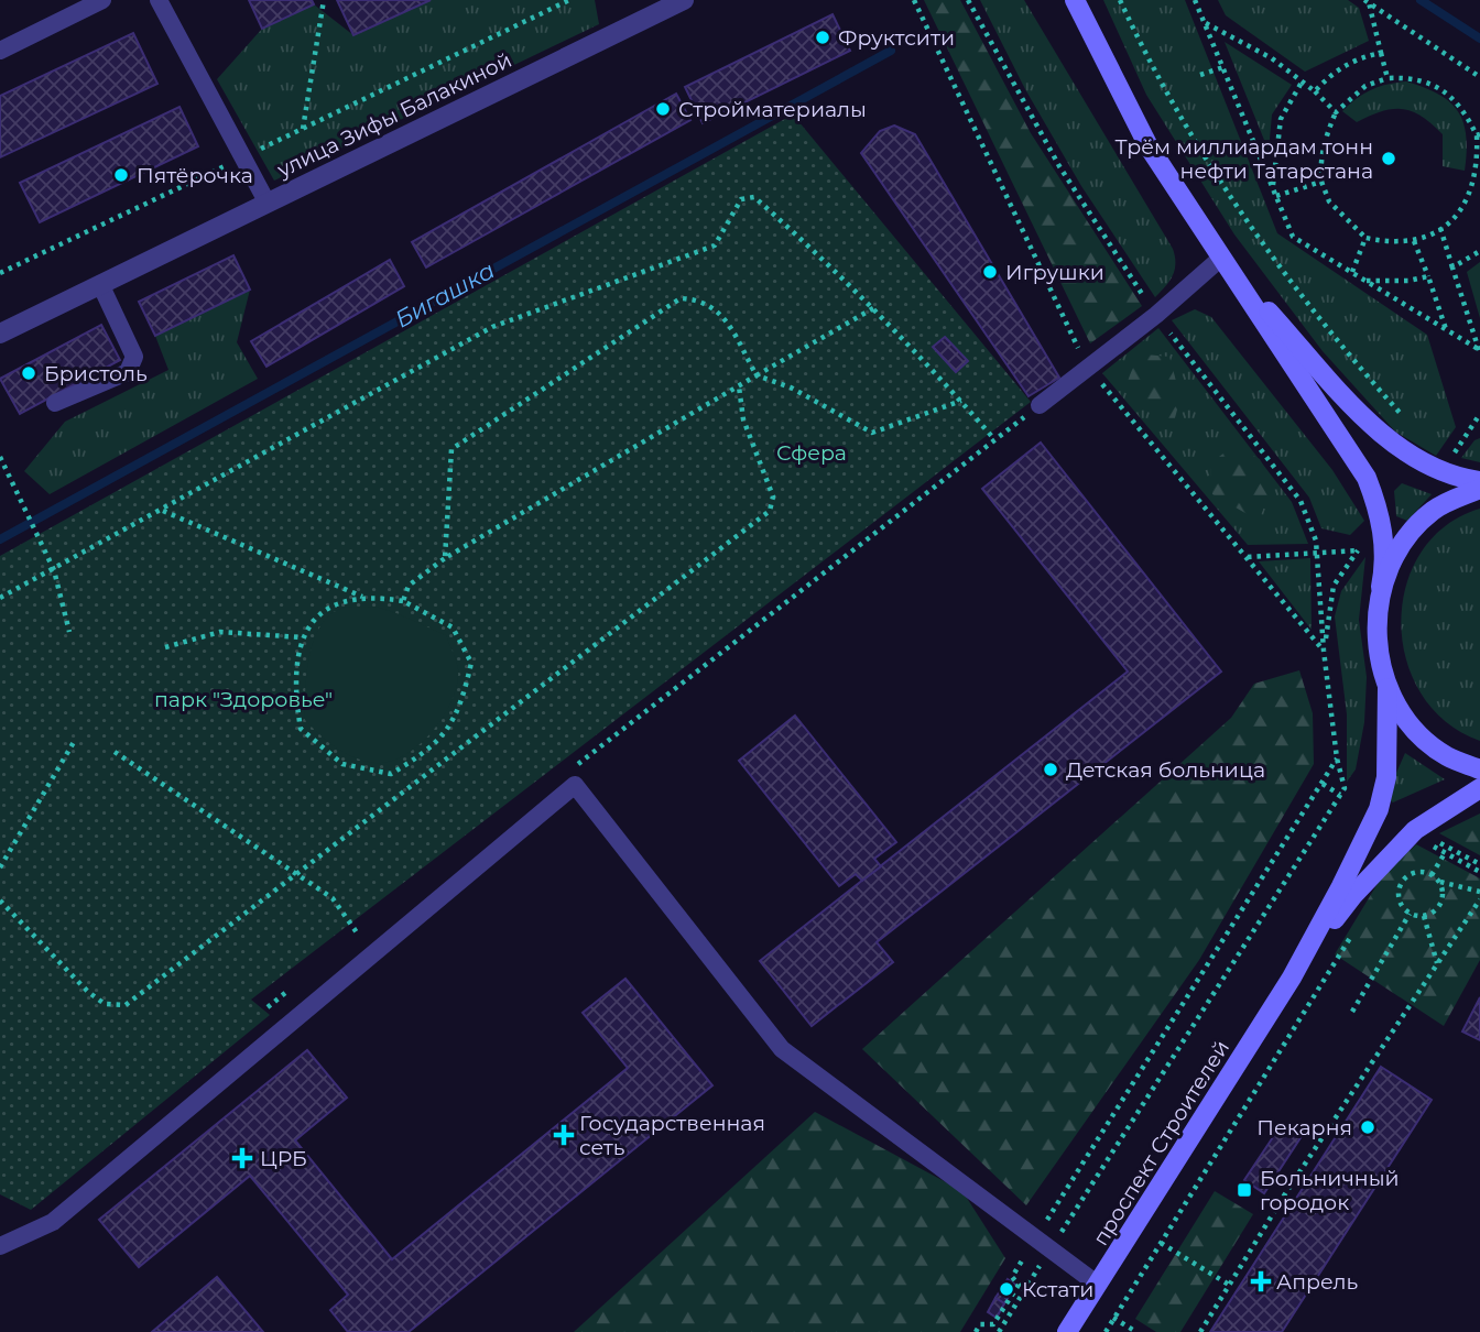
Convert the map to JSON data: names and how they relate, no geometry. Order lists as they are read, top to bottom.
{
  "streets": {
    "main road": ["проспект Строителей"],
    "street": ["улица Зифы Балакиной"]
  },
  "water": ["Бигашка"],
  "parks": ["Сфера", "парк \"Здоровье\""],
  "places": {
    "other": [
      "Фруктсити",
      "Стройматериалы",
      "Трём миллиардам тонн нефти Татарстана",
      "Пятёрочка",
      "Игрушки",
      "Бристоль",
      "Детская больница",
      "Пекарня",
      "Кстати"
    ],
    "health": ["Государственная сеть", "ЦРБ", "Апрель"],
    "transit": ["Больничный городок"]
  }
}
